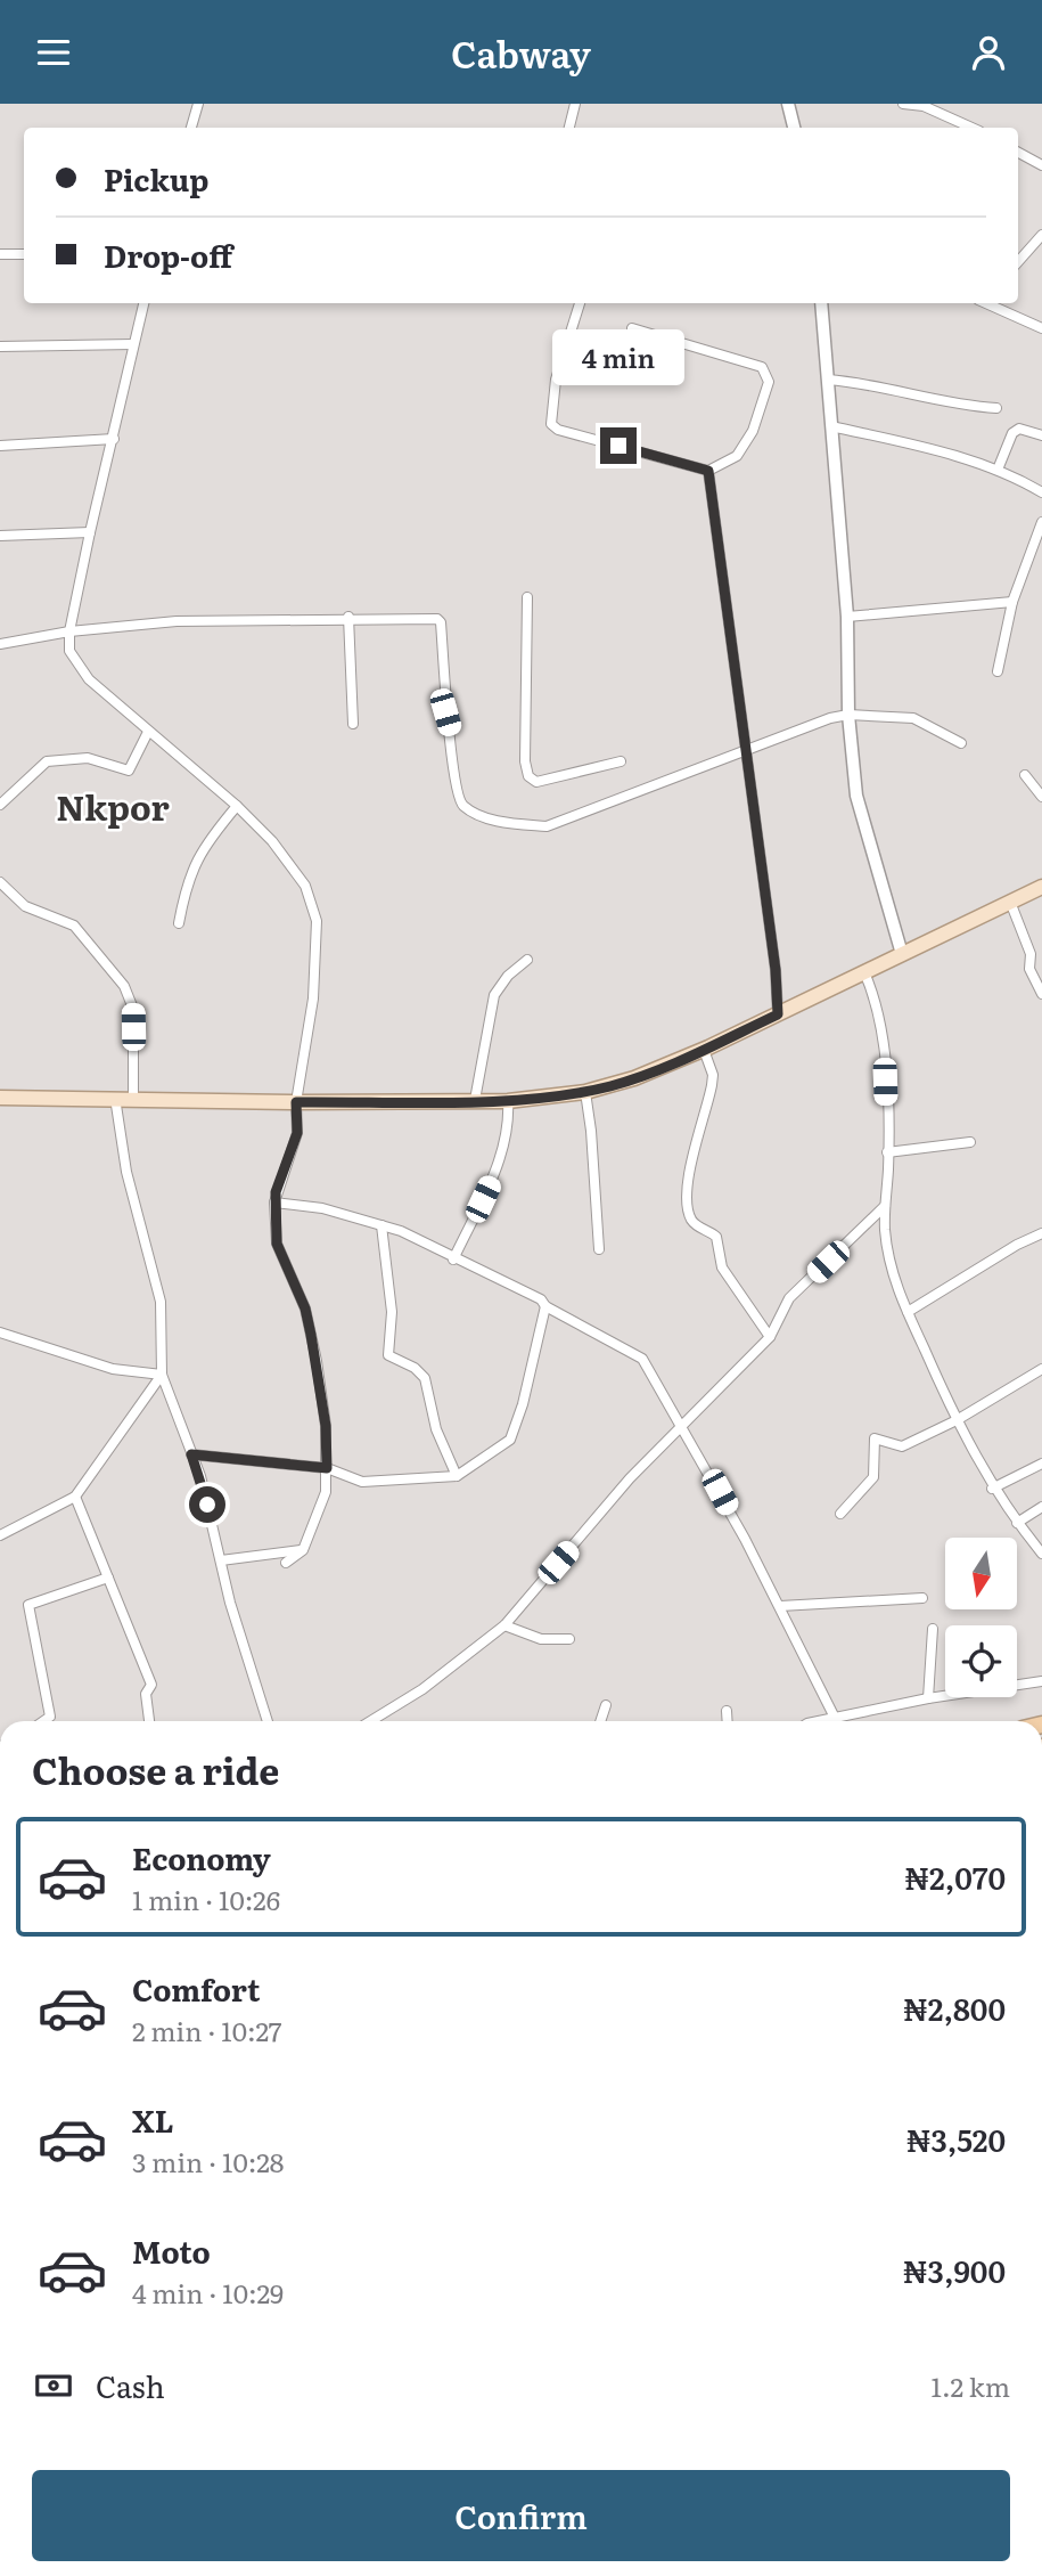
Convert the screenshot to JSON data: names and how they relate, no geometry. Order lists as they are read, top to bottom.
{
  "districts": ["Nkpor"],
  "north": "bottom",
  "page": {
    "header": "Cabway",
    "banner": ["Pickup", "Drop-off"],
    "bubble": "4 min",
    "heading": "Choose a ride",
    "list": [
      {
        "name": "Economy",
        "note": "1 min · 10:26",
        "value": "₦2,070"
      },
      {
        "name": "Comfort",
        "note": "2 min · 10:27",
        "value": "₦2,800"
      },
      {
        "name": "XL",
        "note": "3 min · 10:28",
        "value": "₦3,520"
      },
      {
        "name": "Moto",
        "note": "4 min · 10:29",
        "value": "₦3,900"
      }
    ],
    "pay": ["Cash", "1.2 km"],
    "buttons": "Confirm"
  }
}
